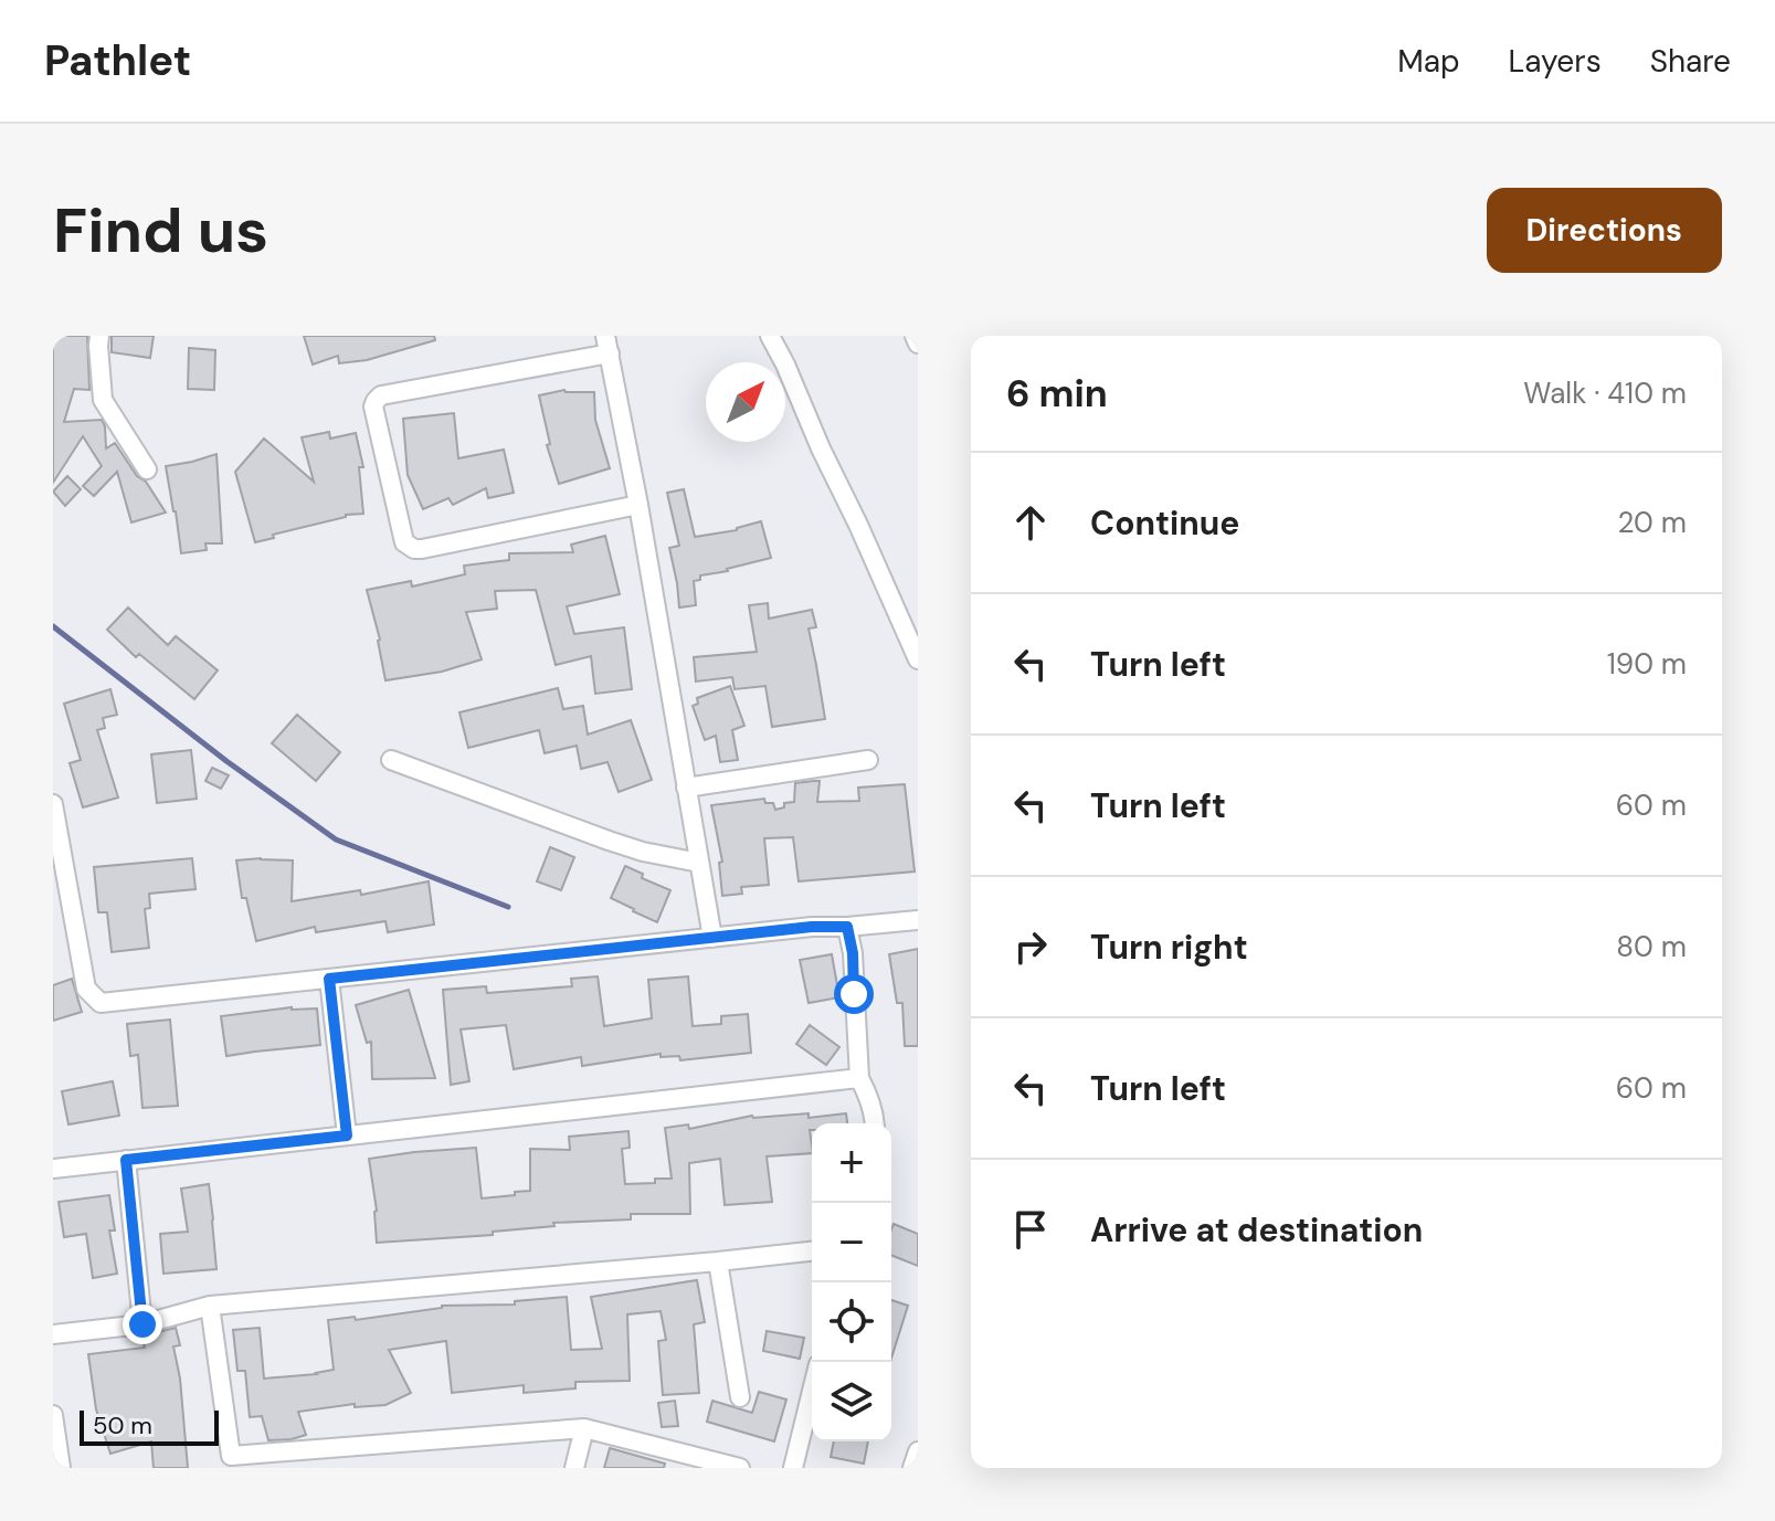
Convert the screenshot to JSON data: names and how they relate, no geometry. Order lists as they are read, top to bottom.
{
  "scale_bar": "50 m",
  "north": "top right",
  "page": {
    "header": "Pathlet",
    "nav": ["Map", "Layers", "Share"],
    "buttons": "Directions",
    "title": "Find us",
    "heading": ["6 min", "Walk · 410 m"],
    "list": [
      ["Continue", "20 m"],
      ["Turn left", "190 m"],
      ["Turn left", "60 m"],
      ["Turn right", "80 m"],
      ["Turn left", "60 m"],
      "Arrive at destination"
    ],
    "map_buttons": ["+", "−"],
    "scale": "50 m"
  }
}
